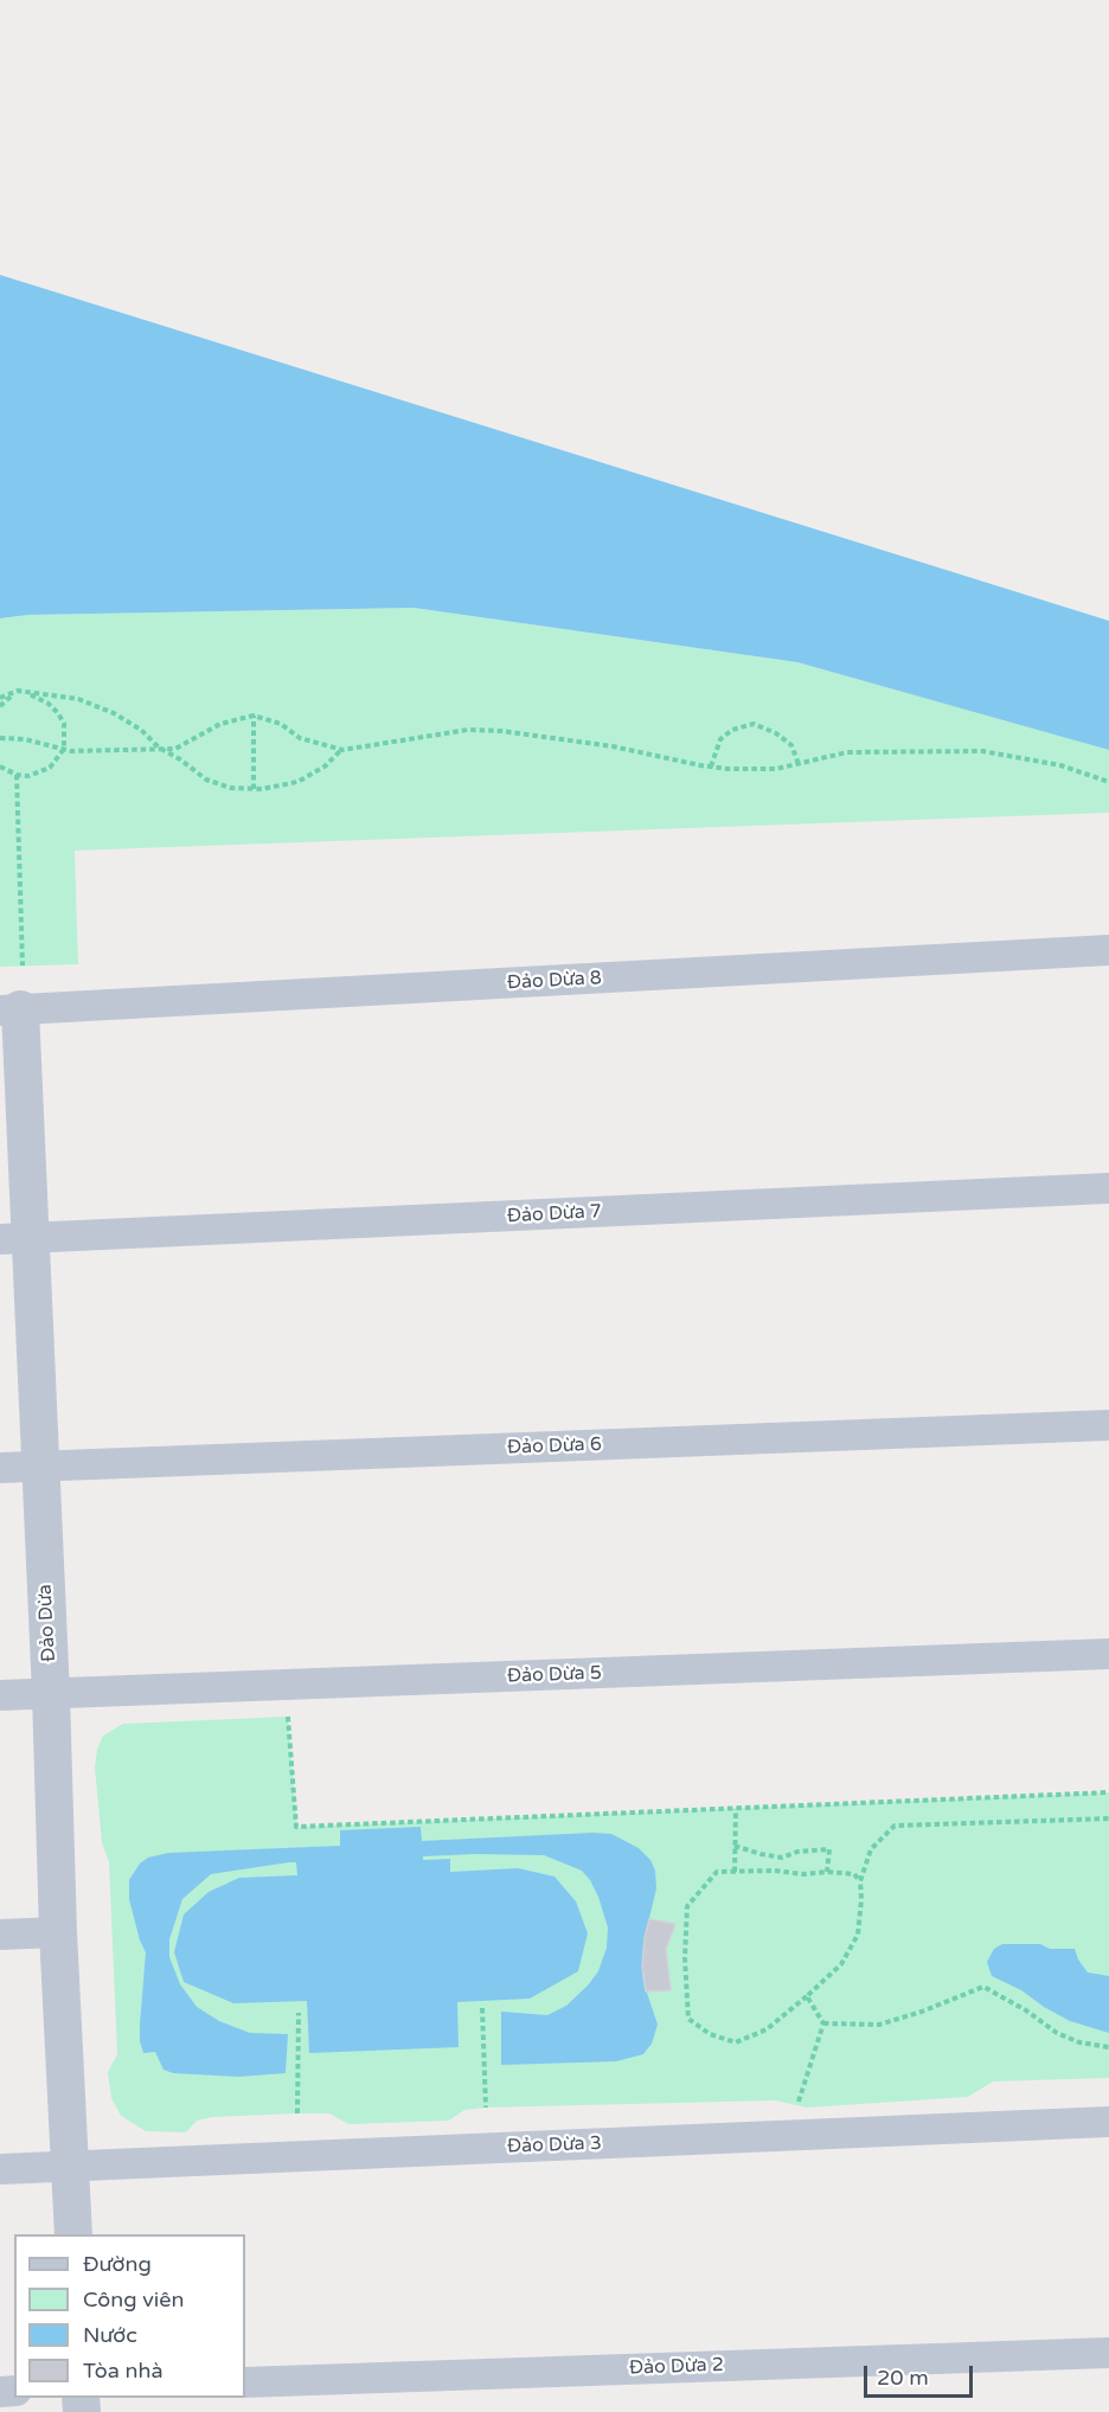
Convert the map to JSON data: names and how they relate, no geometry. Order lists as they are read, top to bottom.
{
  "streets": {
    "street": [
      "Đảo Dừa 8",
      "Đảo Dừa 7",
      "Đảo Dừa 6",
      "Đảo Dừa",
      "Đảo Dừa 5",
      "Đảo Dừa 3",
      "Đảo Dừa 2"
    ]
  },
  "crossings": [
    ["Đảo Dừa 8", "Đảo Dừa"],
    ["Đảo Dừa 7", "Đảo Dừa"],
    ["Đảo Dừa 6", "Đảo Dừa"],
    ["Đảo Dừa", "Đảo Dừa 5"],
    ["Đảo Dừa", "Đảo Dừa 3"]
  ],
  "legend": [
    "Đường",
    "Công viên",
    "Nước",
    "Tòa nhà"
  ],
  "scale_bar": "20 m"
}
